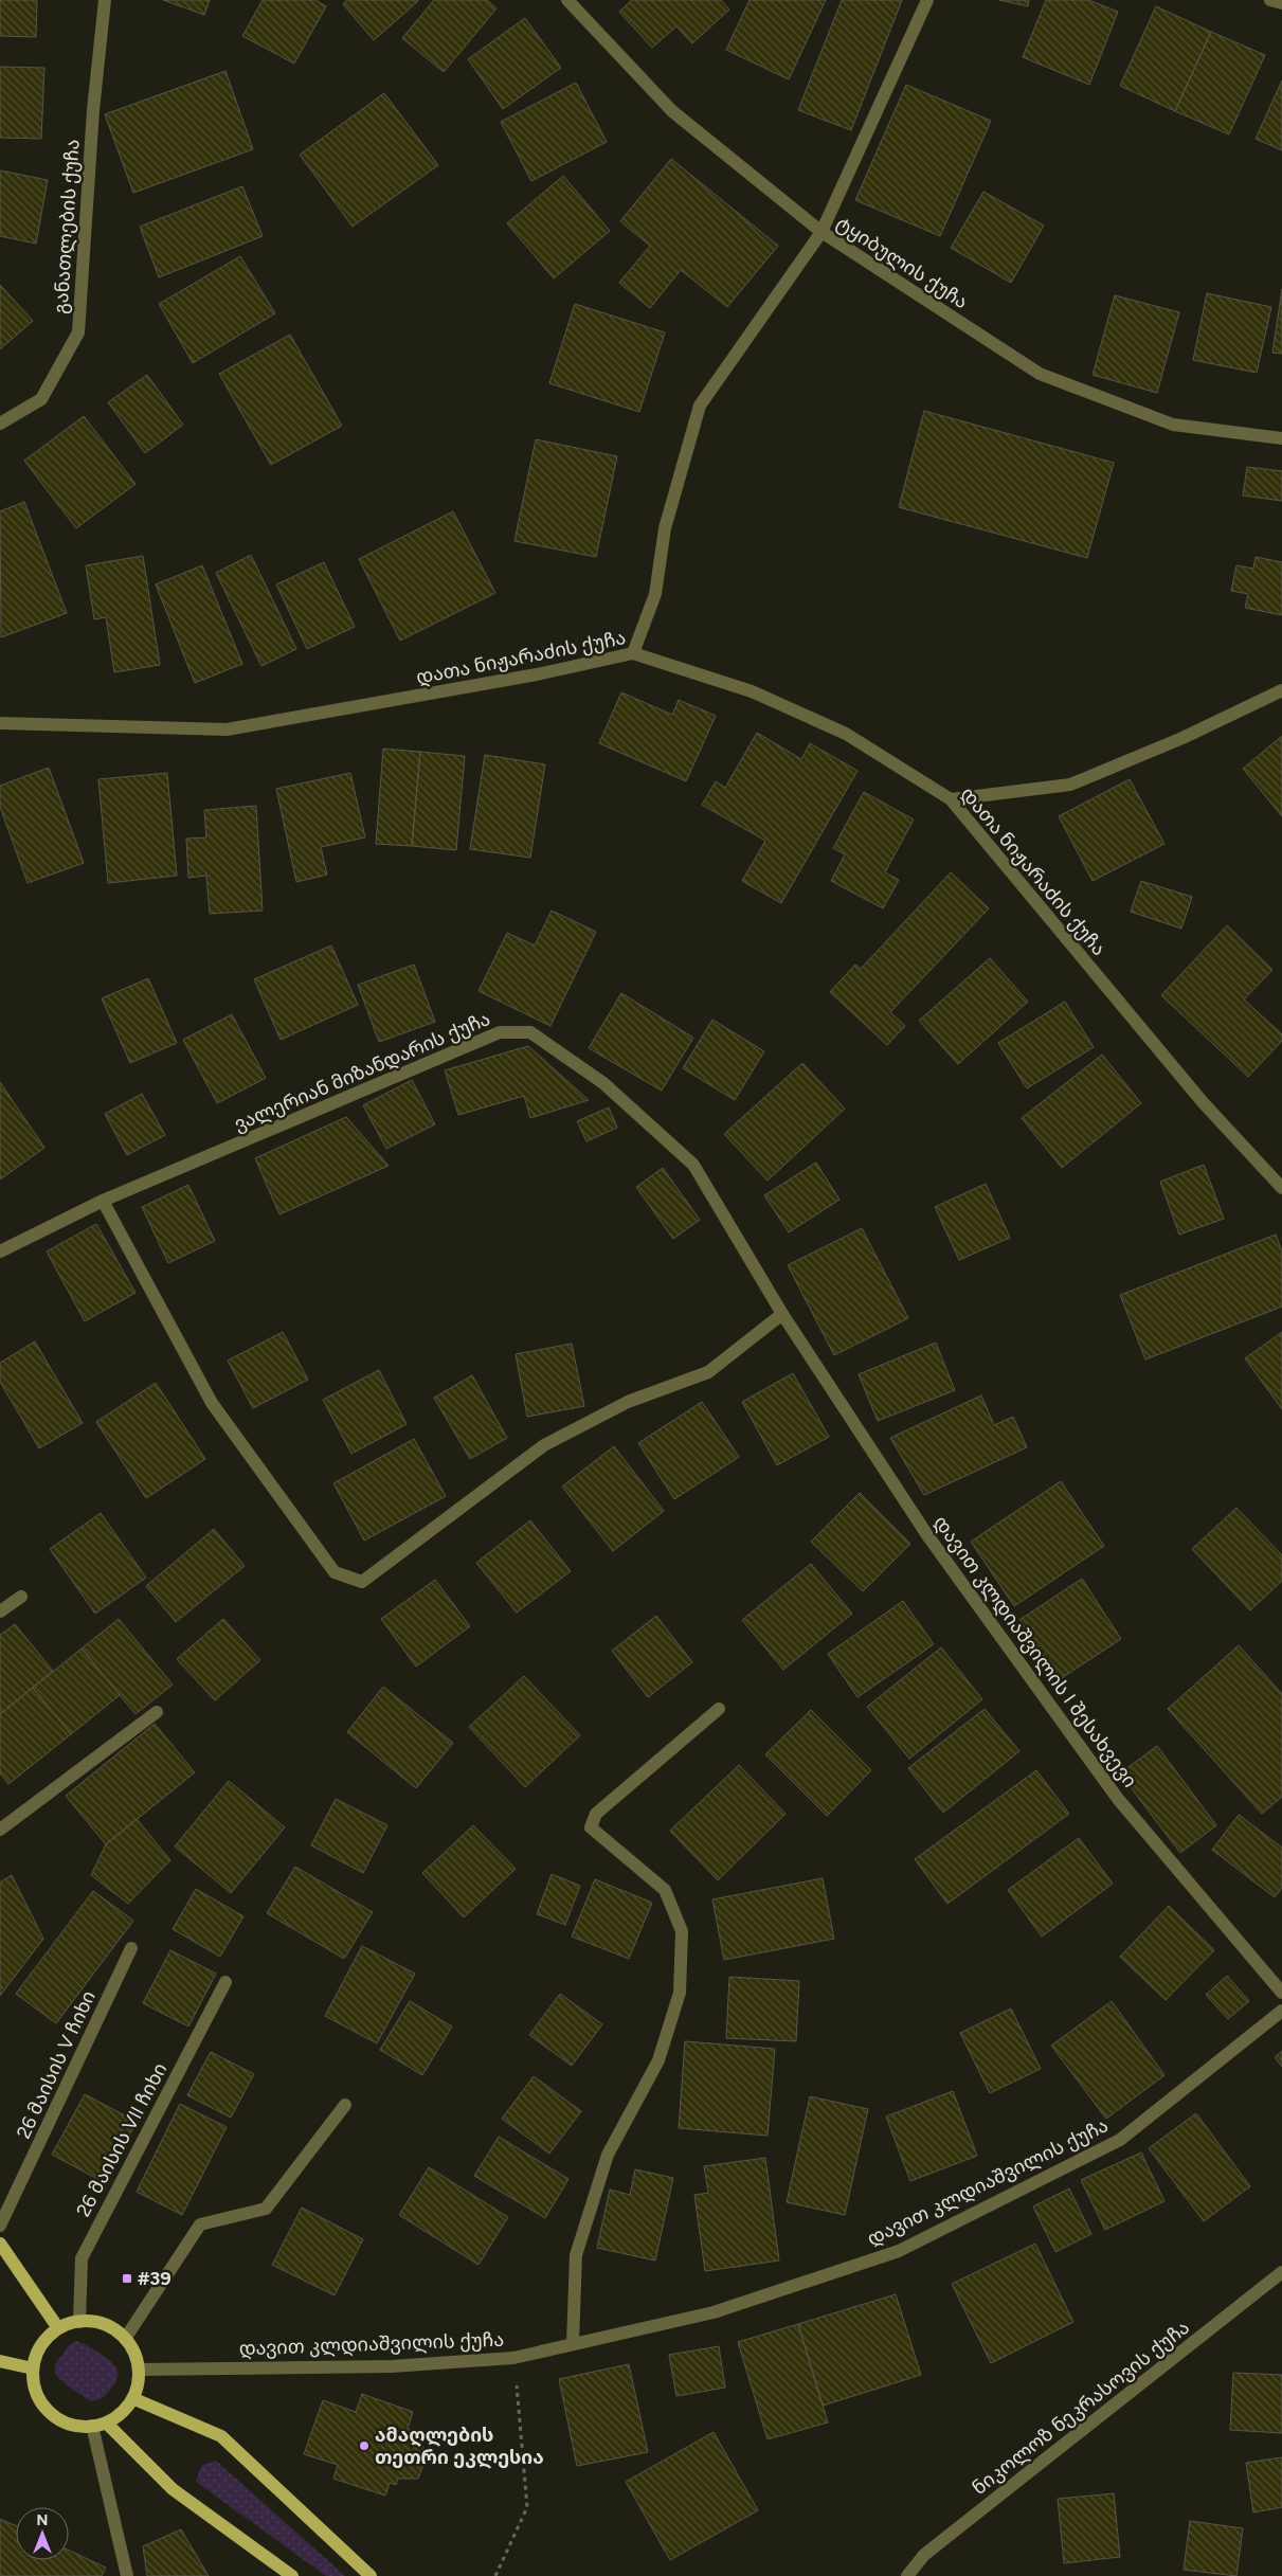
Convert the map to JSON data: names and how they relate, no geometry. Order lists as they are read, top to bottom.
{
  "streets": {
    "street": [
      "განათლების ქუჩა",
      "ტყიბულის ქუჩა",
      "დათა ნიჟარაძის ქუჩა",
      "ვალერიან მიზანდარის ქუჩა",
      "დავით კლდიაშვილის I შესახვევი",
      "26 მაისის V ჩიხი",
      "26 მაისის VII ჩიხი",
      "დავით კლდიაშვილის ქუჩა",
      "ნიკოლოზ ნეკრასოვის ქუჩა"
    ]
  },
  "crossings": [
    ["ვალერიან მიზანდარის ქუჩა", "დავით კლდიაშვილის I შესახვევი"],
    ["26 მაისის VII ჩიხი", "დავით კლდიაშვილის ქუჩა"]
  ],
  "places": {
    "transit": ["#39"],
    "other": ["ამაღლების თეთრი ეკლესია"]
  },
  "north": "top"
}
